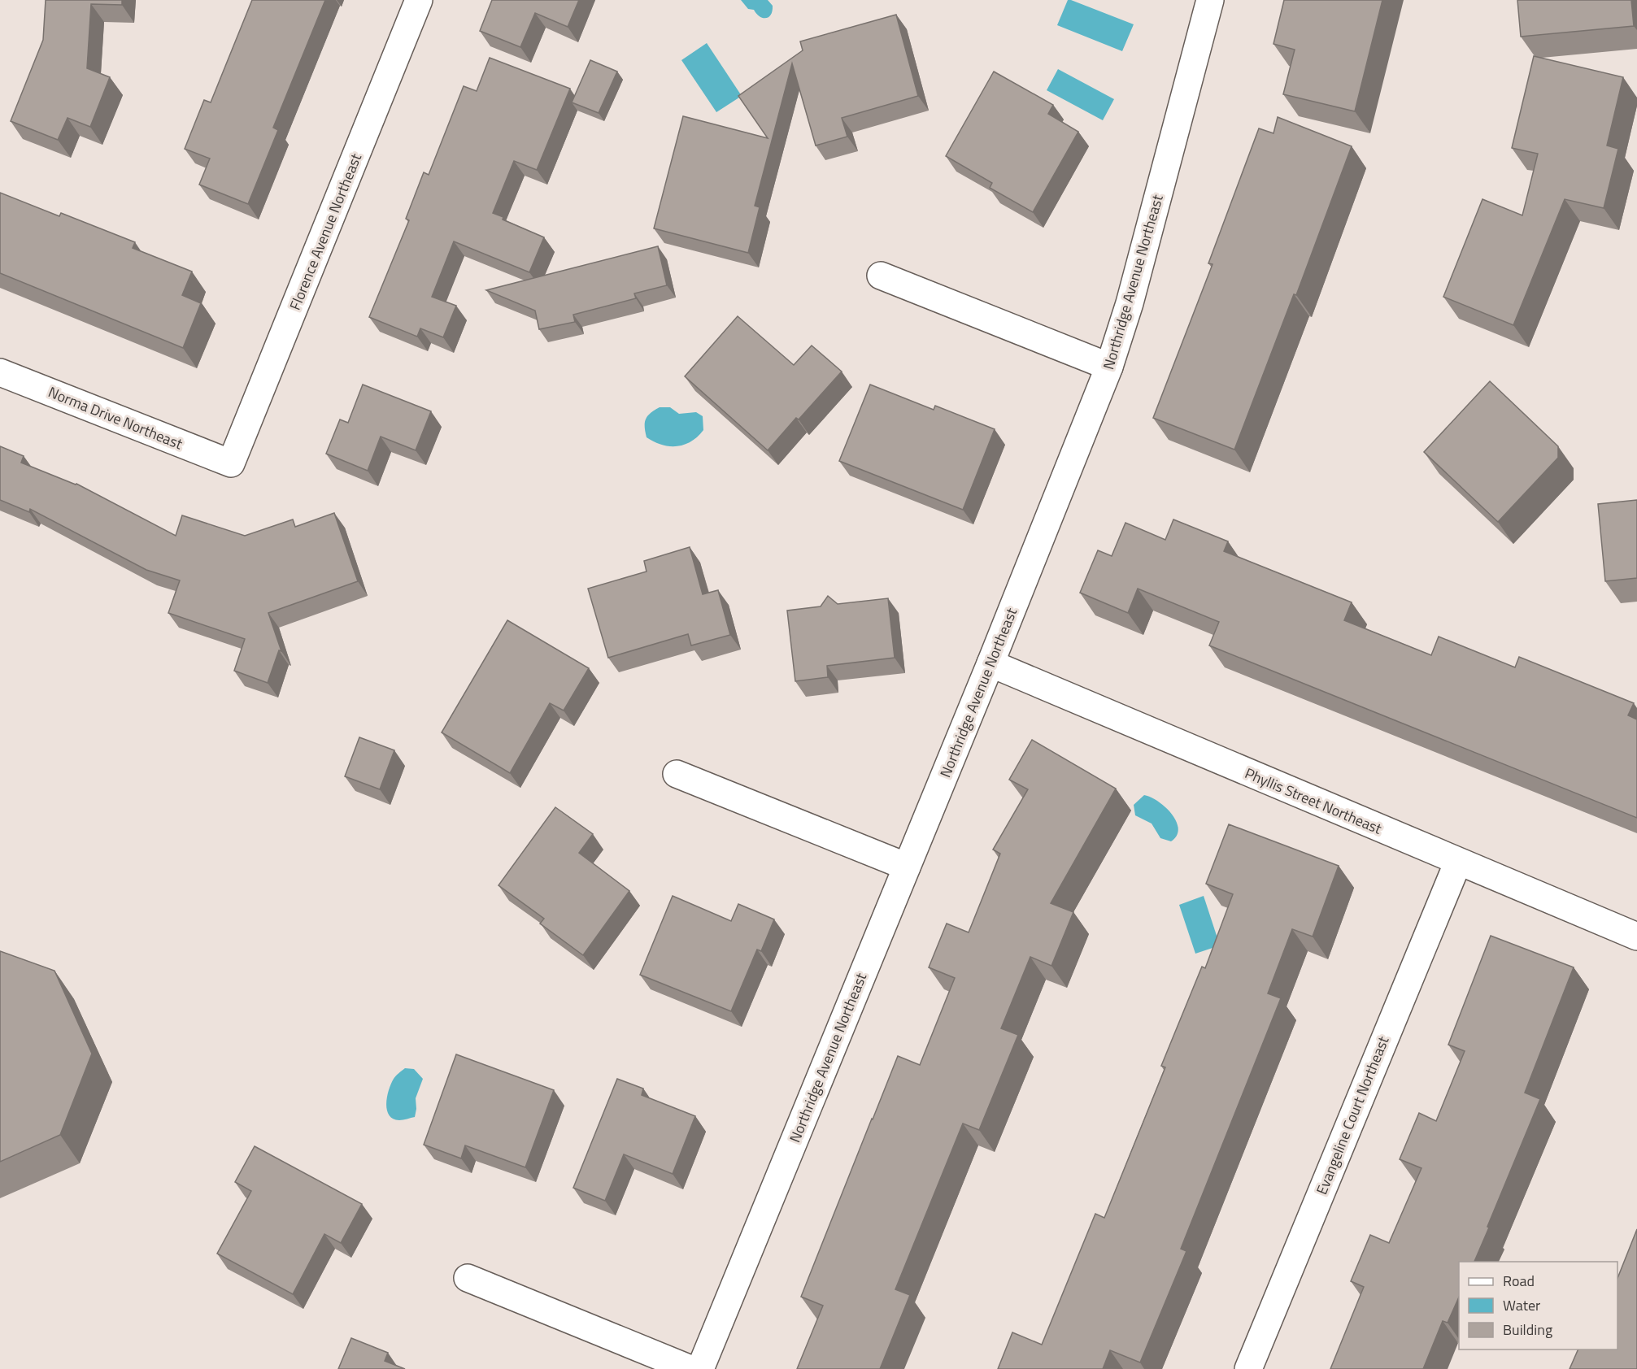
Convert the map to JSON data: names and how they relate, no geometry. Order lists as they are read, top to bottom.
{
  "streets": {
    "street": [
      "Florence Avenue Northeast",
      "Northridge Avenue Northeast",
      "Norma Drive Northeast",
      "Phyllis Street Northeast",
      "Evangeline Court Northeast"
    ]
  },
  "crossings": [
    ["Florence Avenue Northeast", "Norma Drive Northeast"],
    ["Northridge Avenue Northeast", "Phyllis Street Northeast"],
    ["Phyllis Street Northeast", "Evangeline Court Northeast"]
  ],
  "legend": ["Road", "Water", "Building"]
}
